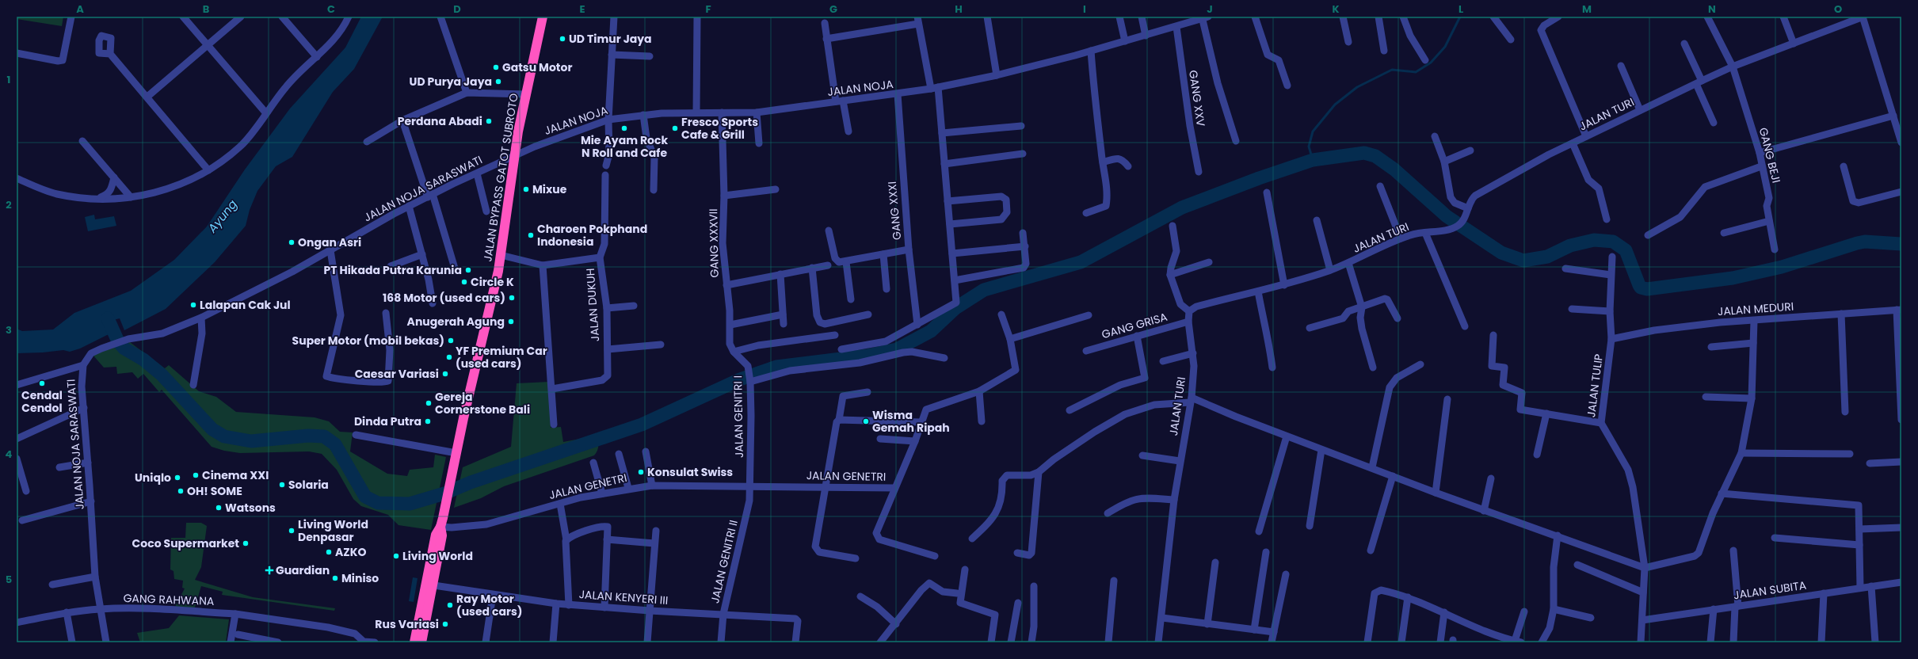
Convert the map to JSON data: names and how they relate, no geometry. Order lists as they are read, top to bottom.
{
  "streets": {
    "highway": ["JALAN BYPASS GATOT SUBROTO"],
    "street": [
      "JALAN NOJA",
      "GANG XXV",
      "JALAN TURI",
      "GANG BEJI",
      "JALAN NOJA SARASWATI",
      "GANG XXXI",
      "GANG XXXVII",
      "JALAN DUKUH",
      "JALAN MEDURI",
      "GANG GRISA",
      "JALAN TULIP",
      "JALAN GENITRI I",
      "JALAN GENETRI",
      "JALAN GENITRI II",
      "JALAN SUBITA",
      "JALAN KENYERI III",
      "GANG RAHWANA"
    ]
  },
  "crossings": [
    ["JALAN NOJA", "GANG XXV"],
    ["JALAN NOJA", "JALAN BYPASS GATOT SUBROTO"],
    ["JALAN NOJA", "JALAN NOJA SARASWATI"],
    ["JALAN NOJA", "GANG XXXI"],
    ["JALAN NOJA", "GANG XXXVII"],
    ["JALAN TURI", "GANG BEJI"],
    ["JALAN TURI", "GANG GRISA"],
    ["JALAN BYPASS GATOT SUBROTO", "JALAN NOJA SARASWATI"],
    ["JALAN BYPASS GATOT SUBROTO", "JALAN DUKUH"],
    ["JALAN BYPASS GATOT SUBROTO", "JALAN GENETRI"],
    ["JALAN BYPASS GATOT SUBROTO", "JALAN KENYERI III"],
    ["JALAN NOJA SARASWATI", "GANG RAHWANA"],
    ["GANG XXXVII", "JALAN GENITRI I"],
    ["JALAN MEDURI", "JALAN TULIP"],
    ["JALAN TULIP", "JALAN SUBITA"],
    ["JALAN GENITRI I", "JALAN GENETRI"],
    ["JALAN GENITRI I", "JALAN GENITRI II"],
    ["JALAN GENETRI", "JALAN GENITRI II"],
    ["JALAN GENITRI II", "JALAN KENYERI III"]
  ],
  "water": ["Ayung"],
  "places": {
    "other": [
      "UD Timur Jaya",
      "Gatsu Motor",
      "UD Purya Jaya",
      "Perdana Abadi",
      "Mie Ayam Rock N Roll and Cafe",
      "Fresco Sports Cafe & Grill",
      "Mixue",
      "Charoen Pokphand Indonesia",
      "Ongan Asri",
      "PT Hikada Putra Karunia",
      "Circle K",
      "168 Motor (used cars)",
      "Lalapan Cak Jul",
      "Anugerah Agung",
      "Super Motor (mobil bekas)",
      "YF Premium Car (used cars)",
      "Caesar Variasi",
      "Cendal Cendol",
      "Gereja Cornerstone Bali",
      "Dinda Putra",
      "Wisma Gemah Ripah",
      "Konsulat Swiss",
      "Cinema XXI",
      "Uniqlo",
      "Solaria",
      "OH! SOME",
      "Watsons",
      "Living World Denpasar",
      "Coco Supermarket",
      "AZKO",
      "Living World",
      "Miniso",
      "Ray Motor (used cars)",
      "Rus Variasi"
    ],
    "health": ["Guardian"]
  },
  "grid": {
    "columns": [
      "A",
      "B",
      "C",
      "D",
      "E",
      "F",
      "G",
      "H",
      "I",
      "J",
      "K",
      "L",
      "M",
      "N",
      "O"
    ],
    "rows": [
      "1",
      "2",
      "3",
      "4",
      "5"
    ]
  }
}
